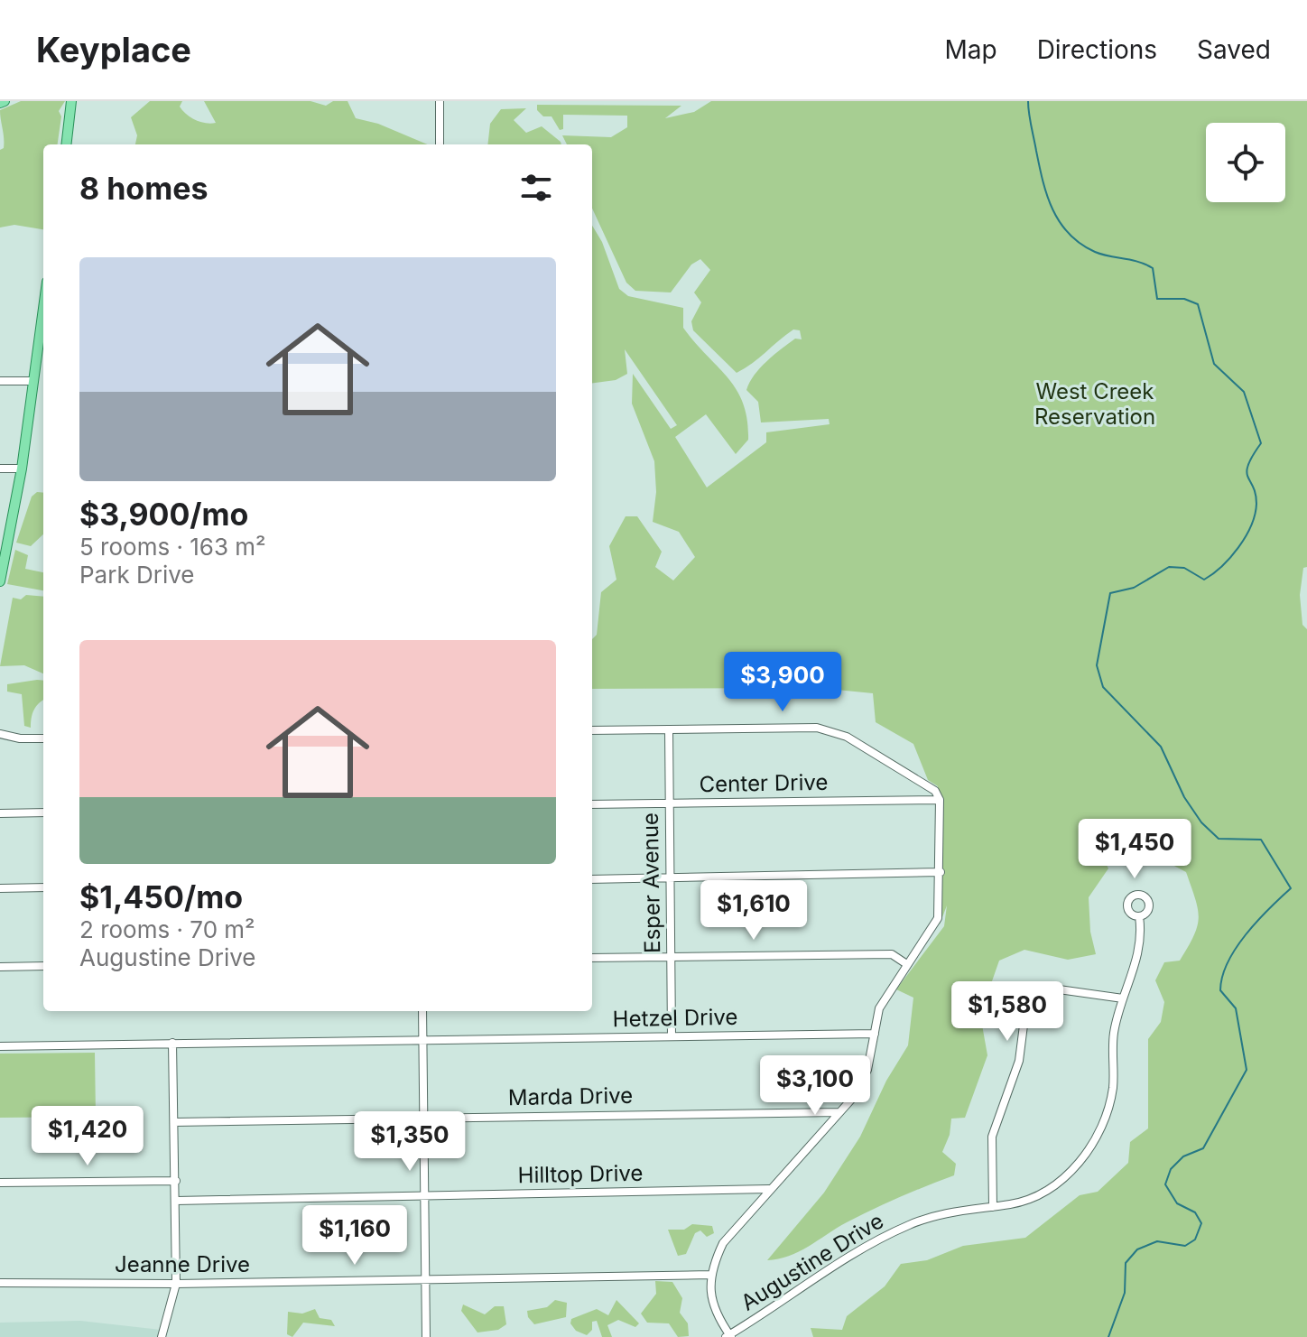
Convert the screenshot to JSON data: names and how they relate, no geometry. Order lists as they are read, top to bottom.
{
  "streets": {
    "street": [
      "Center Drive",
      "Esper Avenue",
      "Hetzel Drive",
      "Marda Drive",
      "Hilltop Drive",
      "Augustine Drive",
      "Jeanne Drive"
    ]
  },
  "crossings": [
    ["Center Drive", "Esper Avenue"],
    ["Esper Avenue", "Hetzel Drive"]
  ],
  "parks": ["West Creek Reservation"],
  "page": {
    "header": "Keyplace",
    "nav": ["Map", "Directions", "Saved"],
    "heading": "8 homes",
    "list": [
      {
        "name": "$3,900/mo",
        "note": "5 rooms · 163 m² · Park Drive"
      },
      {
        "name": "$1,450/mo",
        "note": "2 rooms · 70 m² · Augustine Drive"
      }
    ],
    "price": [
      "$3,900",
      "$1,450",
      "$1,610",
      "$1,580",
      "$3,100",
      "$1,420",
      "$1,350",
      "$1,160"
    ]
  }
}
